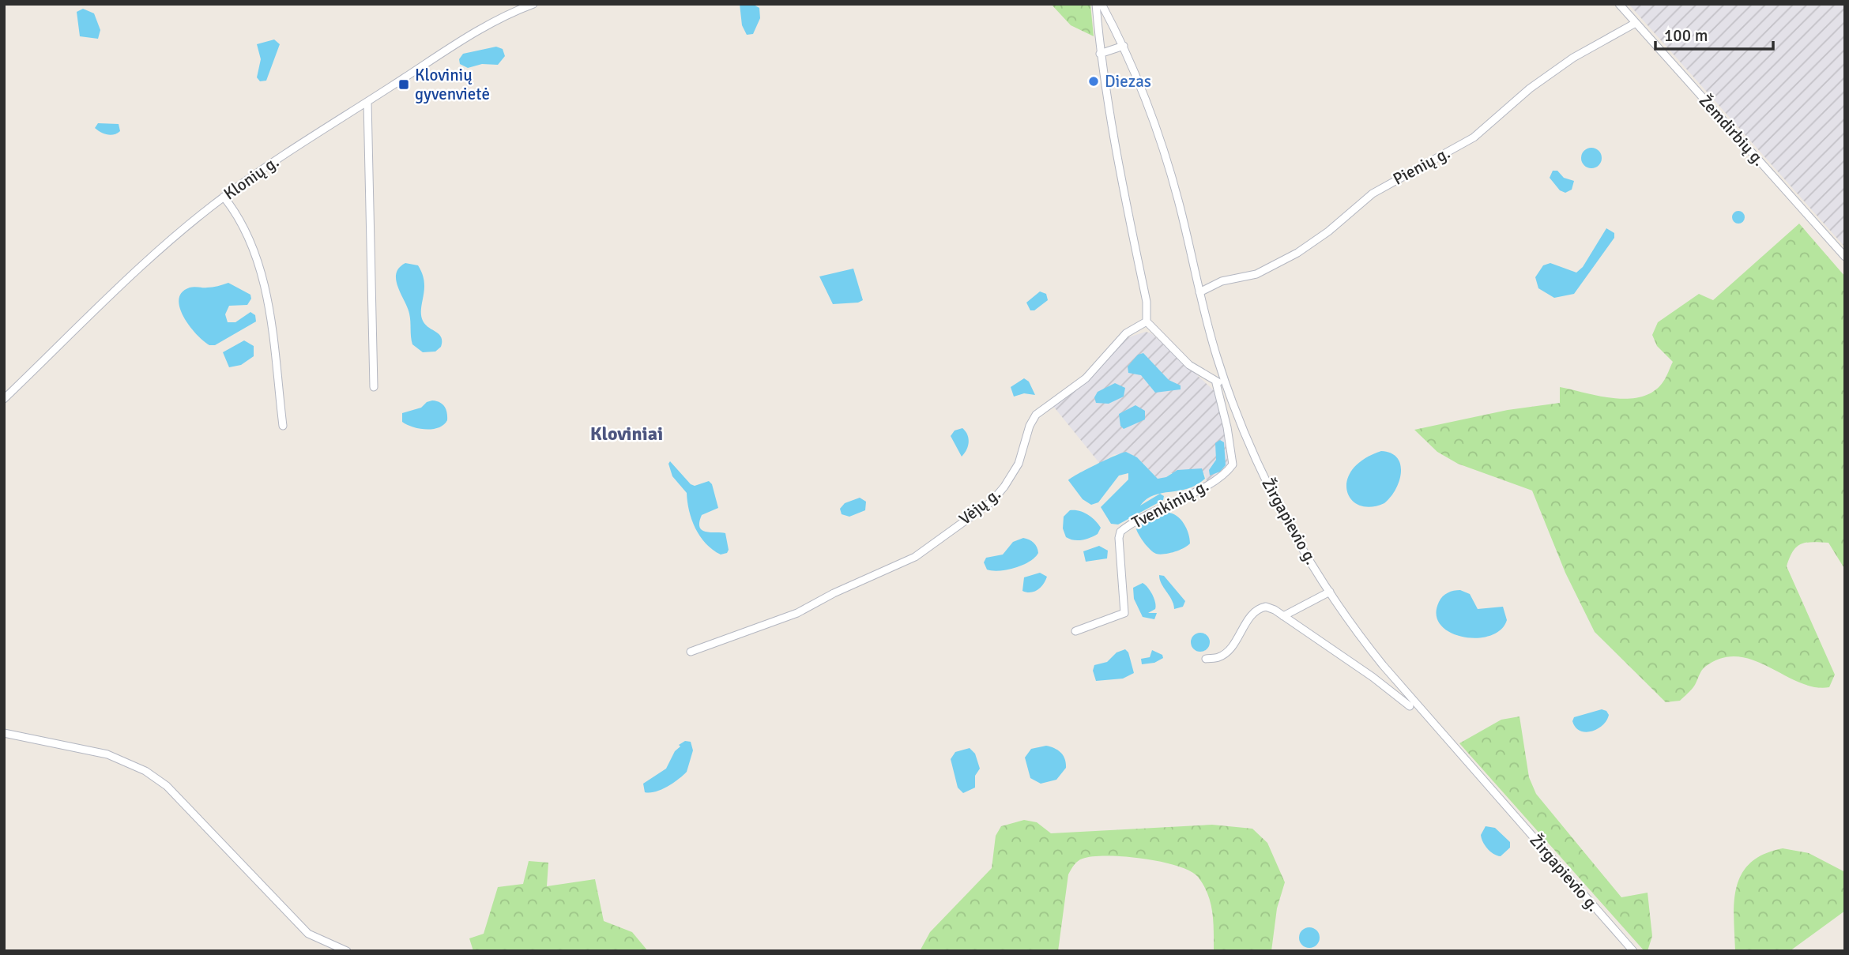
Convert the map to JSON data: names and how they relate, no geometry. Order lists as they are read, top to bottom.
{
  "streets": {
    "street": [
      "Žemdirbių g.",
      "Pienių g.",
      "Klonių g.",
      "Tvenkinių g.",
      "Vėjų g.",
      "Žirgapievio g."
    ]
  },
  "crossings": [
    ["Žemdirbių g.", "Pienių g."],
    ["Pienių g.", "Žirgapievio g."]
  ],
  "districts": ["Kloviniai"],
  "places": {
    "other": ["Diezas"],
    "transit": ["Klovinių gyvenvietė"]
  },
  "scale_bar": "100 m"
}
